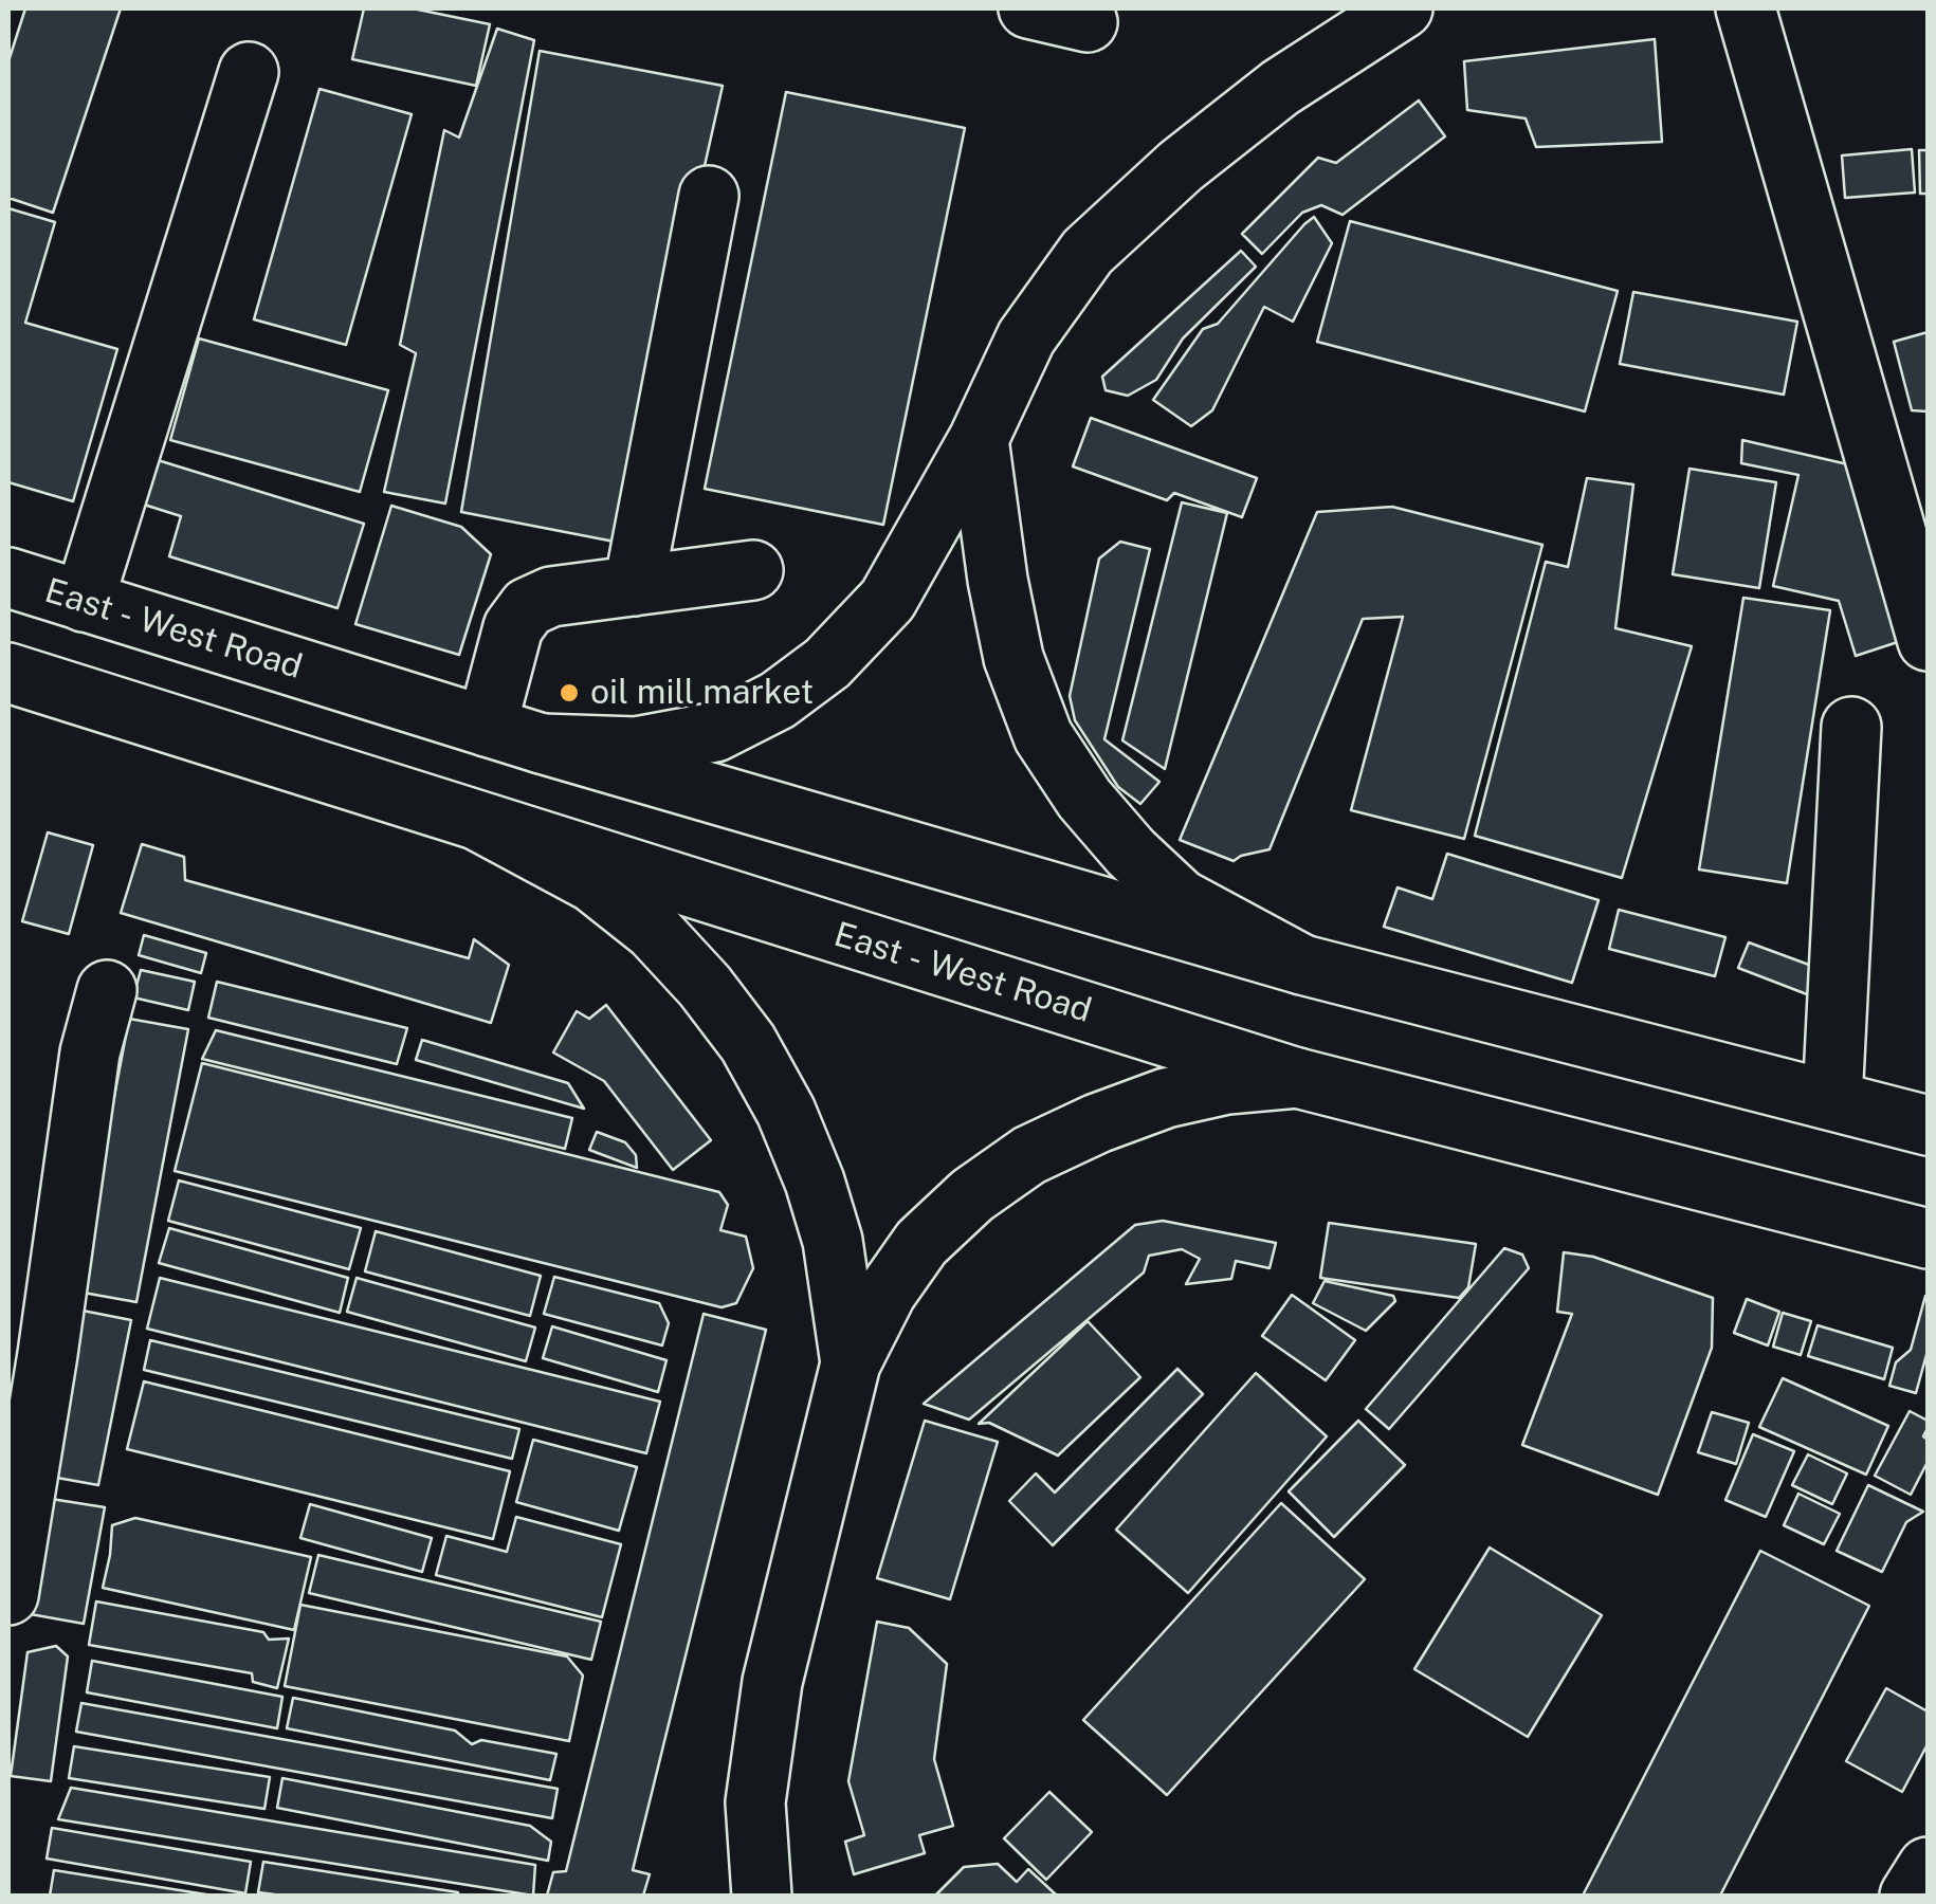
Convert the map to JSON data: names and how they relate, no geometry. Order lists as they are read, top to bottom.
{
  "streets": {
    "main road": ["East - West Road"]
  },
  "places": ["oil mill market"]
}
